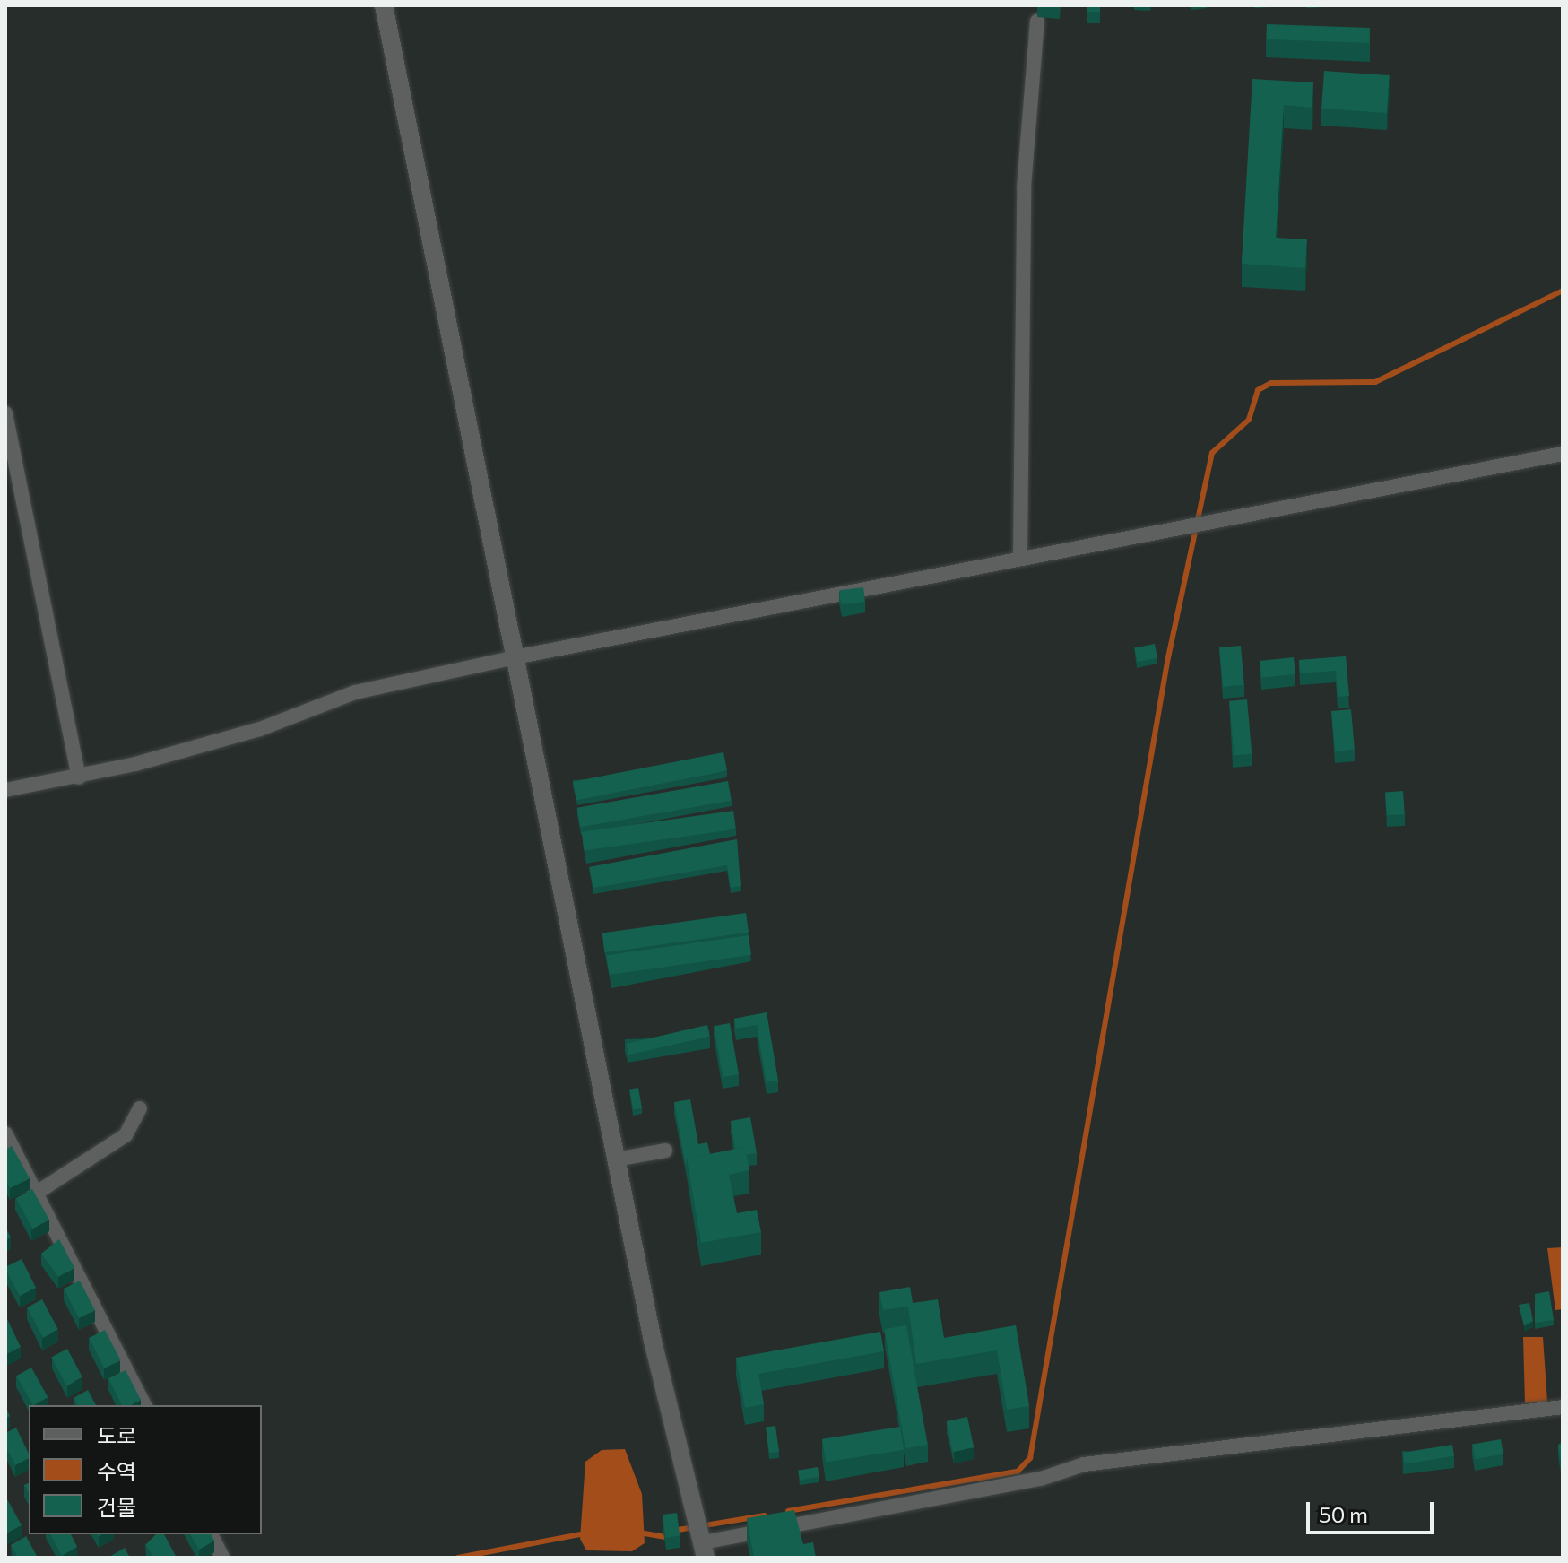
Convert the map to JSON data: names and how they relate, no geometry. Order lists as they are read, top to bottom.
{
  "legend": ["도로", "수역", "건물"],
  "scale_bar": "50 m"
}
